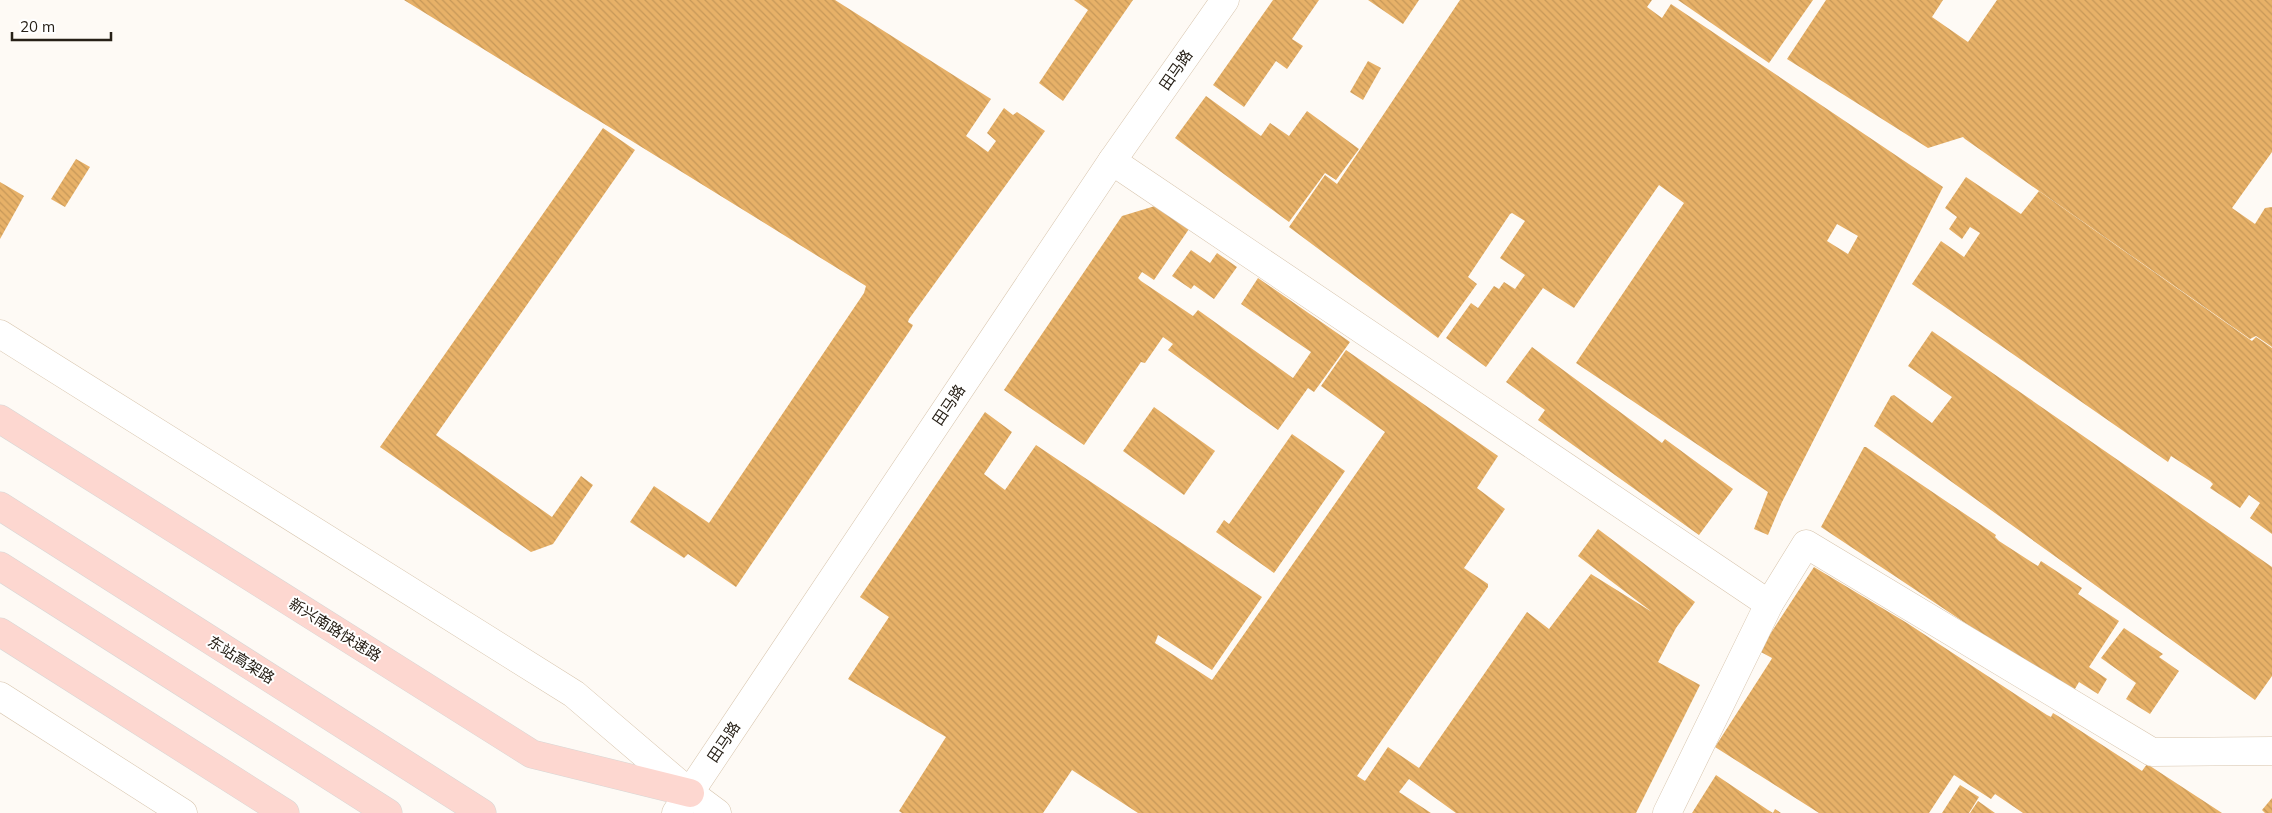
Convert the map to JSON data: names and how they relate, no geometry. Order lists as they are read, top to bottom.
{
  "streets": {
    "main road": ["新兴南路快速路", "东站高架路"],
    "street": ["田马路"]
  },
  "crossings": [
    ["田马路", "新兴南路快速路"]
  ],
  "scale_bar": "20 m"
}
